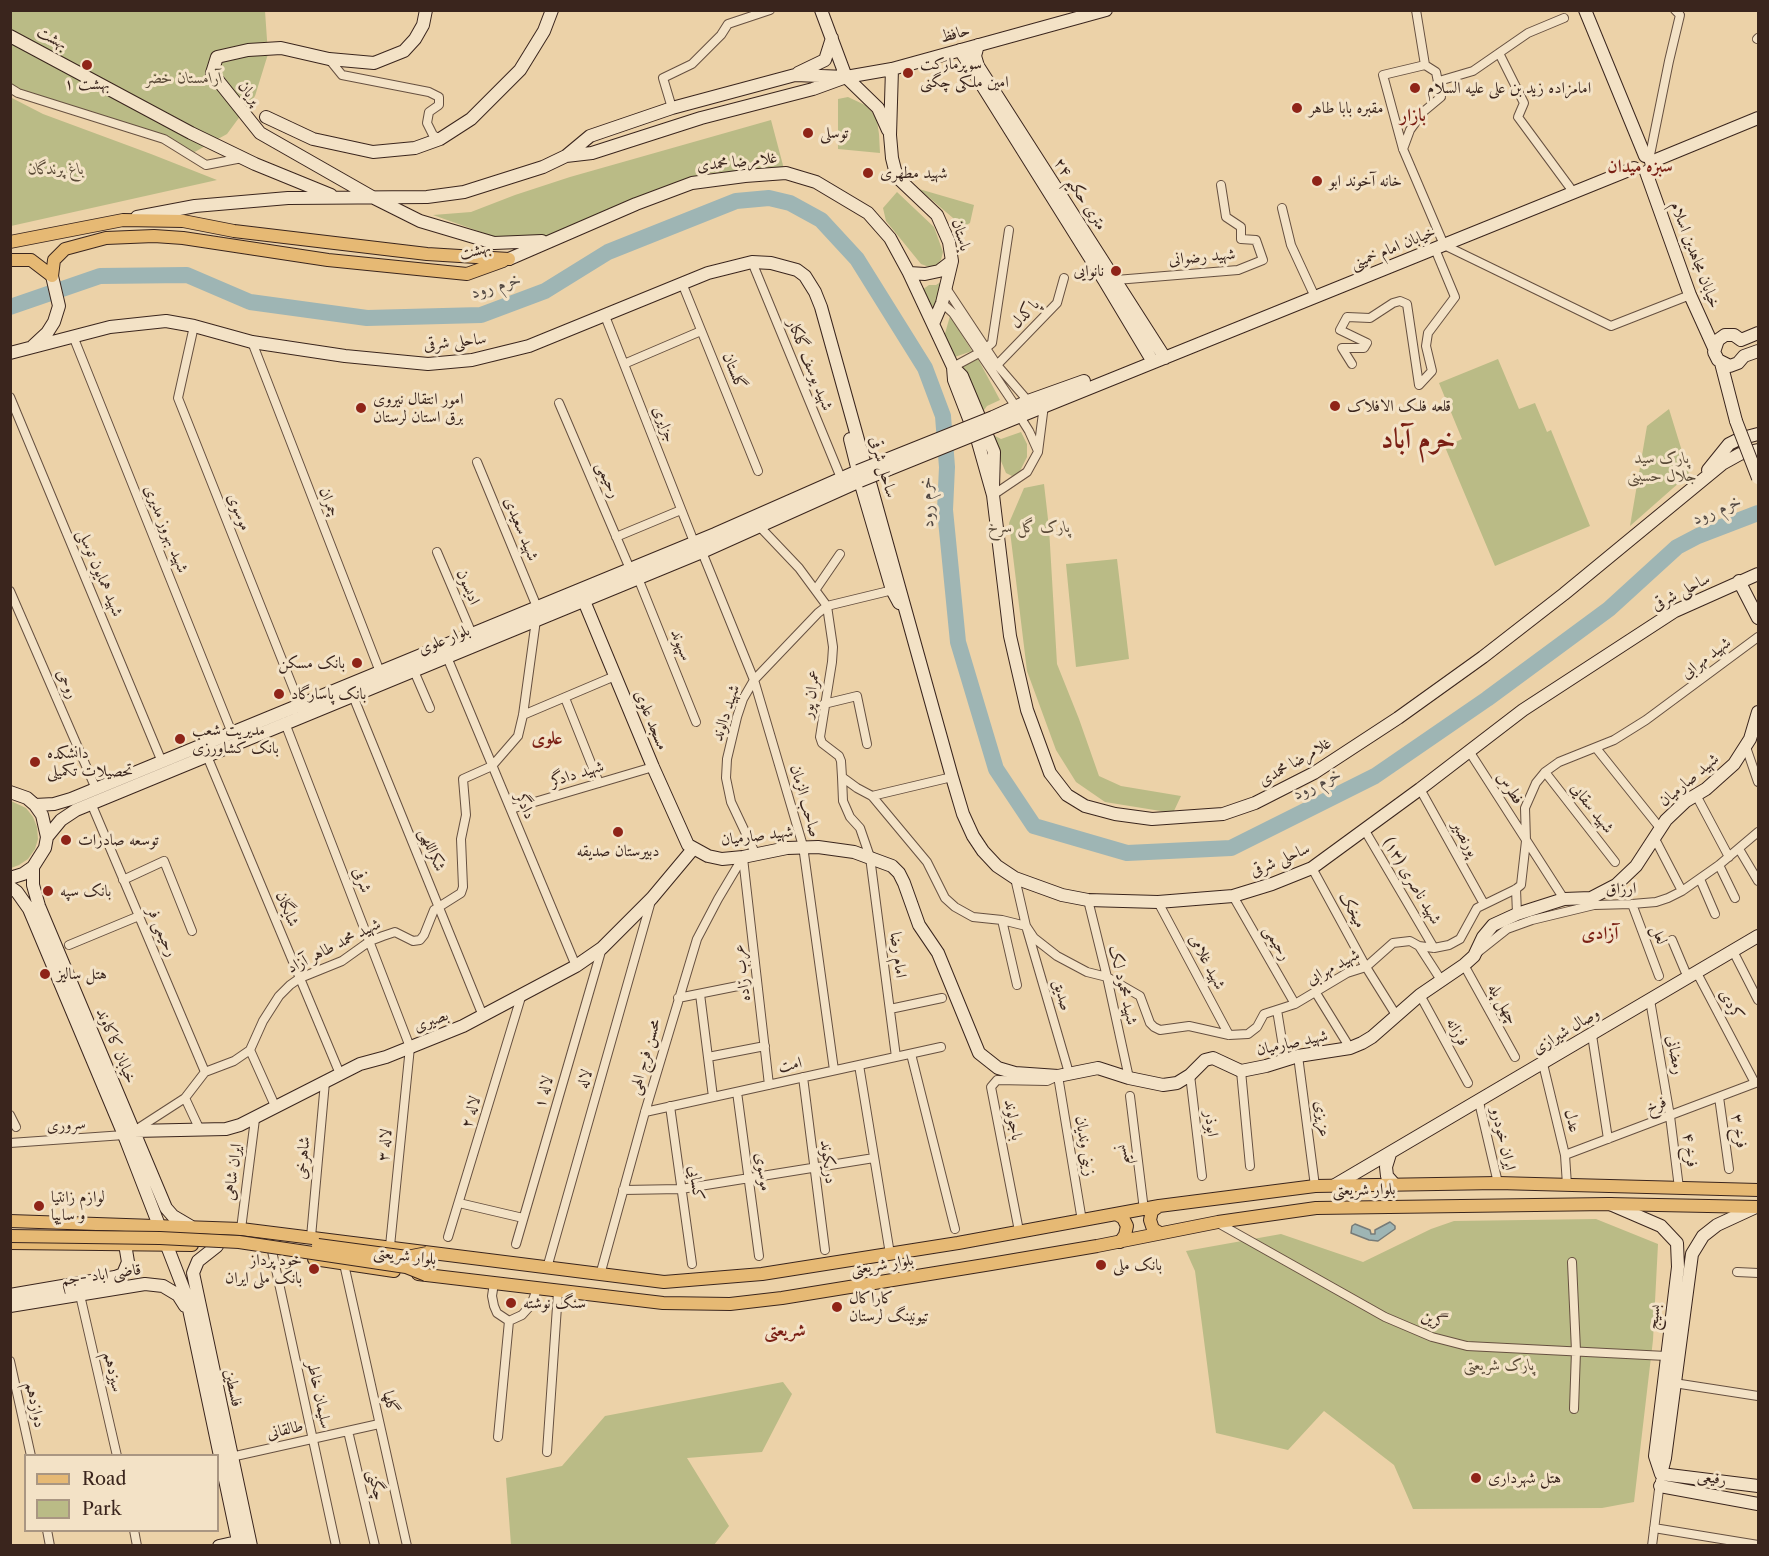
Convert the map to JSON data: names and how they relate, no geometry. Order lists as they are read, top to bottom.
{
  "streets": {
    "main road": [
      "حافظ",
      "بهشت",
      "پریان",
      "غلامرضا محمدی",
      "۲۴ متری حکیم",
      "باستان",
      "خیابان امام خمینی",
      "خیابان مجاهدین اسلام",
      "ساحلی شرقی",
      "ساحل شرقی",
      "بلوار علوی",
      "مسجد علوی",
      "شهید صارمیان",
      "بصیری",
      "وصال شیرازی",
      "خیابان کاکاوند",
      "بلوار شریعتی",
      "قاضی اباد -جم",
      "بسیج",
      "فلسطین",
      "رفیعی"
    ],
    "street": [
      "شهید رضوانی",
      "پاکدل",
      "شهید یوسف گلکار",
      "گلستان",
      "جزایری",
      "رحیمی",
      "چمران",
      "موسوی",
      "شهید بهروز مدیری",
      "شهید سعیدی",
      "شهید همایون توسلی",
      "ادیسون",
      "سپهوند",
      "شهید مهرابی",
      "روحی",
      "عمران پور",
      "شهید دالوند",
      "شهید دادگر",
      "فطرس",
      "صاحب الزمان",
      "دادگر",
      "شهید سقایی",
      "پورنصیر",
      "شکراللهی",
      "شرفی",
      "شهید ناصری (۱۳)",
      "ارزاق",
      "شایگان",
      "میخک",
      "رحیمی فر",
      "لعل",
      "شهید محمد طاهر آزاد",
      "امام رضا",
      "شهید غلامی",
      "عرب زاده",
      "شهید محمود لک",
      "صدیق",
      "چهل پله",
      "کردی",
      "فرزانه",
      "رمضانی",
      "محسن فرج الهی",
      "امت",
      "لاله",
      "لاله ۱",
      "فرخ",
      "لاله ۲",
      "عزیزی",
      "باجولوند",
      "عدل",
      "ابوذر",
      "سروری",
      "فرخ ۳",
      "ایران خودرو",
      "لاله ۳",
      "زینی وندیان",
      "فرخ ۴",
      "نسیم",
      "شاهرخی",
      "دریکوند",
      "ایران شاهی",
      "کسایی",
      "گرین",
      "سیزدهم",
      "سلیمان خاطر",
      "گلها",
      "دوازدهم",
      "طالقانی",
      "چگنی"
    ]
  },
  "crossings": [
    ["حافظ", "۲۴ متری حکیم"],
    ["حافظ", "باستان"],
    ["بهشت", "غلامرضا محمدی"],
    ["غلامرضا محمدی", "باستان"],
    ["۲۴ متری حکیم", "خیابان امام خمینی"],
    ["۲۴ متری حکیم", "شهید رضوانی"],
    ["خیابان امام خمینی", "خیابان مجاهدین اسلام"],
    ["خیابان امام خمینی", "بلوار علوی"],
    ["ساحلی شرقی", "شهید یوسف گلکار"],
    ["ساحلی شرقی", "گلستان"],
    ["ساحلی شرقی", "جزایری"],
    ["ساحلی شرقی", "ساحل شرقی"],
    ["ساحلی شرقی", "رحیمی"],
    ["ساحلی شرقی", "چمران"],
    ["ساحلی شرقی", "موسوی"],
    ["ساحلی شرقی", "شهید بهروز مدیری"],
    ["ساحلی شرقی", "فطرس"],
    ["ساحلی شرقی", "پورنصیر"],
    ["ساحلی شرقی", "شهید ناصری (۱۳)"],
    ["ساحلی شرقی", "میخک"],
    ["ساحلی شرقی", "شهید غلامی"],
    ["ساحلی شرقی", "شهید محمود لک"],
    ["ساحلی شرقی", "صدیق"],
    ["شهید یوسف گلکار", "بلوار علوی"],
    ["جزایری", "بلوار علوی"],
    ["جزایری", "صاحب الزمان"],
    ["رحیمی", "بلوار علوی"],
    ["رحیمی", "سپهوند"],
    ["رحیمی", "شهید مهرابی"],
    ["چمران", "بلوار علوی"],
    ["موسوی", "بلوار علوی"],
    ["موسوی", "امت"],
    ["شهید بهروز مدیری", "بلوار علوی"],
    ["شهید سعیدی", "بلوار علوی"],
    ["شهید سعیدی", "شهید محمد طاهر آزاد"],
    ["شهید همایون توسلی", "بلوار علوی"],
    ["ادیسون", "بلوار علوی"],
    ["بلوار علوی", "سپهوند"],
    ["بلوار علوی", "روحی"],
    ["بلوار علوی", "عمران پور"],
    ["بلوار علوی", "مسجد علوی"],
    ["بلوار علوی", "صاحب الزمان"],
    ["بلوار علوی", "دادگر"],
    ["بلوار علوی", "شکراللهی"],
    ["بلوار علوی", "شرفی"],
    ["بلوار علوی", "شایگان"],
    ["بلوار علوی", "رحیمی فر"],
    ["بلوار علوی", "شهید محمد طاهر آزاد"],
    ["بلوار علوی", "خیابان کاکاوند"],
    ["شهید مهرابی", "شهید صارمیان"],
    ["شهید مهرابی", "فطرس"],
    ["شهید مهرابی", "شهید سقایی"],
    ["شهید مهرابی", "پورنصیر"],
    ["شهید مهرابی", "شهید ناصری (۱۳)"],
    ["شهید مهرابی", "میخک"],
    ["شهید مهرابی", "شهید غلامی"],
    ["شهید مهرابی", "شهید محمود لک"],
    ["شهید مهرابی", "صدیق"],
    ["عمران پور", "شهید دالوند"],
    ["عمران پور", "امام رضا"],
    ["شهید دالوند", "شهید صارمیان"],
    ["شهید دالوند", "صاحب الزمان"],
    ["شهید دالوند", "عرب زاده"],
    ["شهید دالوند", "محسن فرج الهی"],
    ["مسجد علوی", "شهید دادگر"],
    ["مسجد علوی", "شهید صارمیان"],
    ["مسجد علوی", "بصیری"],
    ["شهید دادگر", "دادگر"],
    ["شهید صارمیان", "فطرس"],
    ["شهید صارمیان", "صاحب الزمان"],
    ["شهید صارمیان", "شهید سقایی"],
    ["شهید صارمیان", "ارزاق"],
    ["شهید صارمیان", "میخک"],
    ["شهید صارمیان", "امام رضا"],
    ["شهید صارمیان", "عرب زاده"],
    ["شهید صارمیان", "شهید محمود لک"],
    ["شهید صارمیان", "صدیق"],
    ["شهید صارمیان", "چهل پله"],
    ["شهید صارمیان", "بصیری"],
    ["شهید صارمیان", "فرزانه"],
    ["شهید صارمیان", "محسن فرج الهی"],
    ["شهید صارمیان", "عزیزی"],
    ["شهید صارمیان", "باجولوند"],
    ["شهید صارمیان", "ابوذر"],
    ["شهید صارمیان", "زینی وندیان"],
    ["فطرس", "شهید سقایی"],
    ["صاحب الزمان", "امت"],
    ["دادگر", "شهید محمد طاهر آزاد"],
    ["دادگر", "بصیری"],
    ["شکراللهی", "شهید محمد طاهر آزاد"],
    ["شکراللهی", "بصیری"],
    ["شرفی", "شهید محمد طاهر آزاد"],
    ["شرفی", "بصیری"],
    ["شرفی", "لاله ۳"],
    ["ارزاق", "لعل"],
    ["شایگان", "شهید محمد طاهر آزاد"],
    ["شایگان", "بصیری"],
    ["امام رضا", "امت"],
    ["عرب زاده", "محسن فرج الهی"],
    ["عرب زاده", "امت"],
    ["صدیق", "باجولوند"],
    ["صدیق", "زینی وندیان"],
    ["کردی", "وصال شیرازی"],
    ["کردی", "فرخ"],
    ["بصیری", "خیابان کاکاوند"],
    ["بصیری", "لاله"],
    ["بصیری", "لاله ۱"],
    ["بصیری", "لاله ۲"],
    ["بصیری", "سروری"],
    ["بصیری", "لاله ۳"],
    ["بصیری", "شاهرخی"],
    ["بصیری", "ایران شاهی"],
    ["وصال شیرازی", "رمضانی"],
    ["وصال شیرازی", "عدل"],
    ["وصال شیرازی", "ایران خودرو"],
    ["وصال شیرازی", "بلوار شریعتی"],
    ["خیابان کاکاوند", "سروری"],
    ["خیابان کاکاوند", "بلوار شریعتی"],
    ["خیابان کاکاوند", "فلسطین"],
    ["رمضانی", "فرخ"],
    ["رمضانی", "فرخ ۴"],
    ["محسن فرج الهی", "امت"],
    ["محسن فرج الهی", "بلوار شریعتی"],
    ["امت", "دریکوند"],
    ["امت", "کسایی"],
    ["لاله", "بلوار شریعتی"],
    ["فرخ", "عدل"],
    ["فرخ", "فرخ ۳"],
    ["فرخ", "فرخ ۴"],
    ["عزیزی", "بلوار شریعتی"],
    ["باجولوند", "زینی وندیان"],
    ["باجولوند", "بلوار شریعتی"],
    ["عدل", "بلوار شریعتی"],
    ["ایران خودرو", "بلوار شریعتی"],
    ["لاله ۳", "بلوار شریعتی"],
    ["زینی وندیان", "بلوار شریعتی"],
    ["فرخ ۴", "بلوار شریعتی"],
    ["نسیم", "بلوار شریعتی"],
    ["شاهرخی", "بلوار شریعتی"],
    ["ایران شاهی", "بلوار شریعتی"],
    ["بلوار شریعتی", "قاضی اباد -جم"],
    ["بلوار شریعتی", "بسیج"],
    ["بلوار شریعتی", "گرین"],
    ["بلوار شریعتی", "فلسطین"],
    ["بلوار شریعتی", "سلیمان خاطر"],
    ["بلوار شریعتی", "گلها"],
    ["قاضی اباد -جم", "سیزدهم"],
    ["قاضی اباد -جم", "فلسطین"],
    ["بسیج", "گرین"],
    ["بسیج", "رفیعی"],
    ["فلسطین", "طالقانی"],
    ["سلیمان خاطر", "طالقانی"],
    ["گلها", "طالقانی"],
    ["طالقانی", "چگنی"]
  ],
  "districts": [
    "بازار",
    "سبزه میدان",
    "خرم آباد",
    "علوی",
    "آزادی",
    "شریعتی"
  ],
  "water": ["خرم رود"],
  "parks": [
    "آرامستان خضر",
    "باغ پرندگان",
    "پارک سید جلال حسینی",
    "پارک گل سرخ",
    "پارک شریعتی"
  ],
  "places": [
    "بهشت ۱",
    "سوپرمارکت امین ملکی چگنی",
    "امامزاده زید بن علی علیه السلام",
    "مقبره بابا طاهر",
    "توسلی",
    "شهید مطهری",
    "خانه آخوند ابو",
    "نانوایی",
    "قلعه فلک الافلاک",
    "امور انتقال نیروی برق استان لرستان",
    "بانک مسکن",
    "بانک پاسارگاد",
    "مدیریت شعب بانک کشاورزی",
    "دانشکده تحصیلات تکمیلی",
    "دبیرستان صدیقه",
    "توسعه صادرات",
    "بانک سپه",
    "هتل سالیز",
    "لوازم زانتیا و سایپا",
    "بانک ملی",
    "خود پرداز بانک ملی ایران",
    "سنگ نوشته",
    "کاراکال تیونینگ لرستان",
    "هتل شهرداری"
  ],
  "legend": ["Road", "Park"]
}
